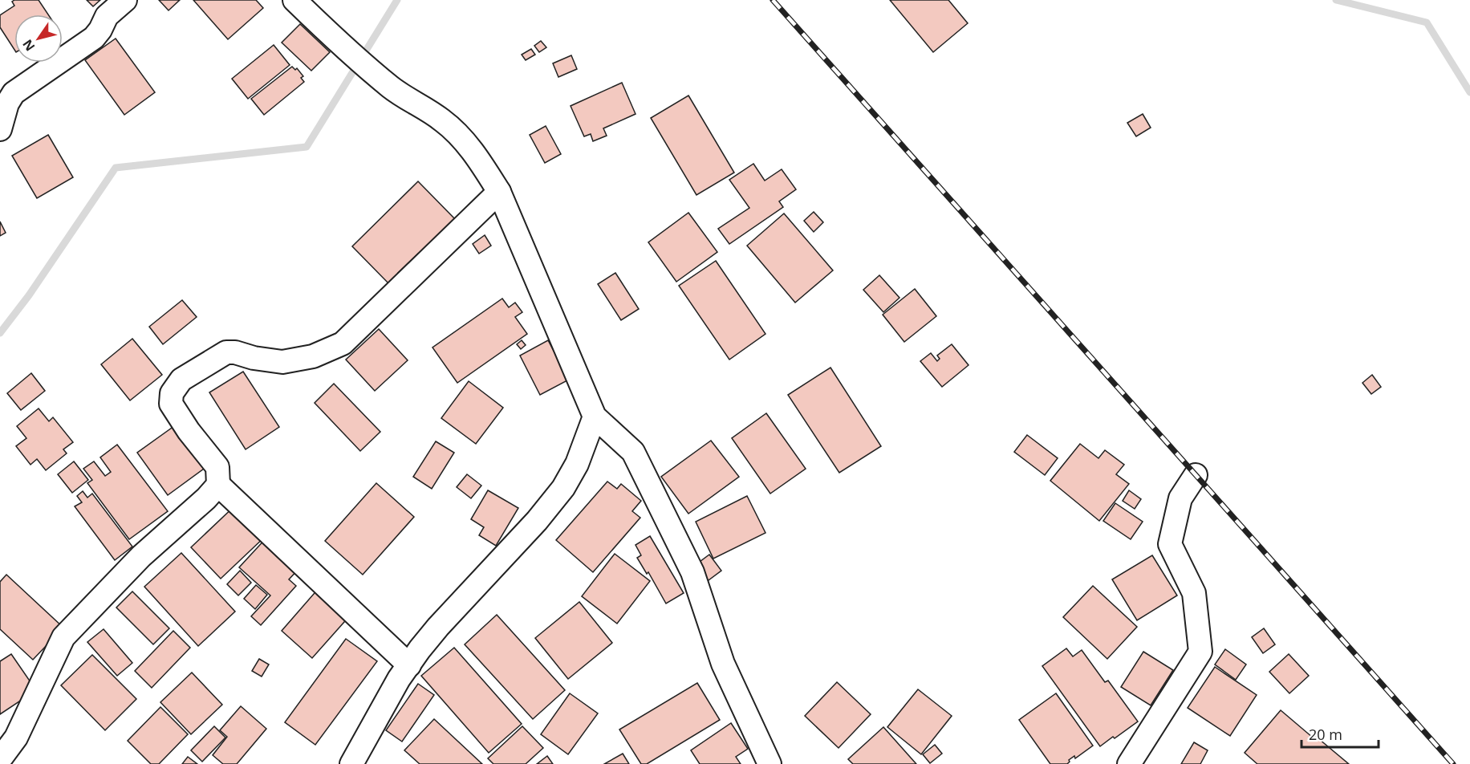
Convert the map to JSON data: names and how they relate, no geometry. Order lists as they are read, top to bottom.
{
  "scale_bar": "20 m",
  "north": "bottom left"
}
